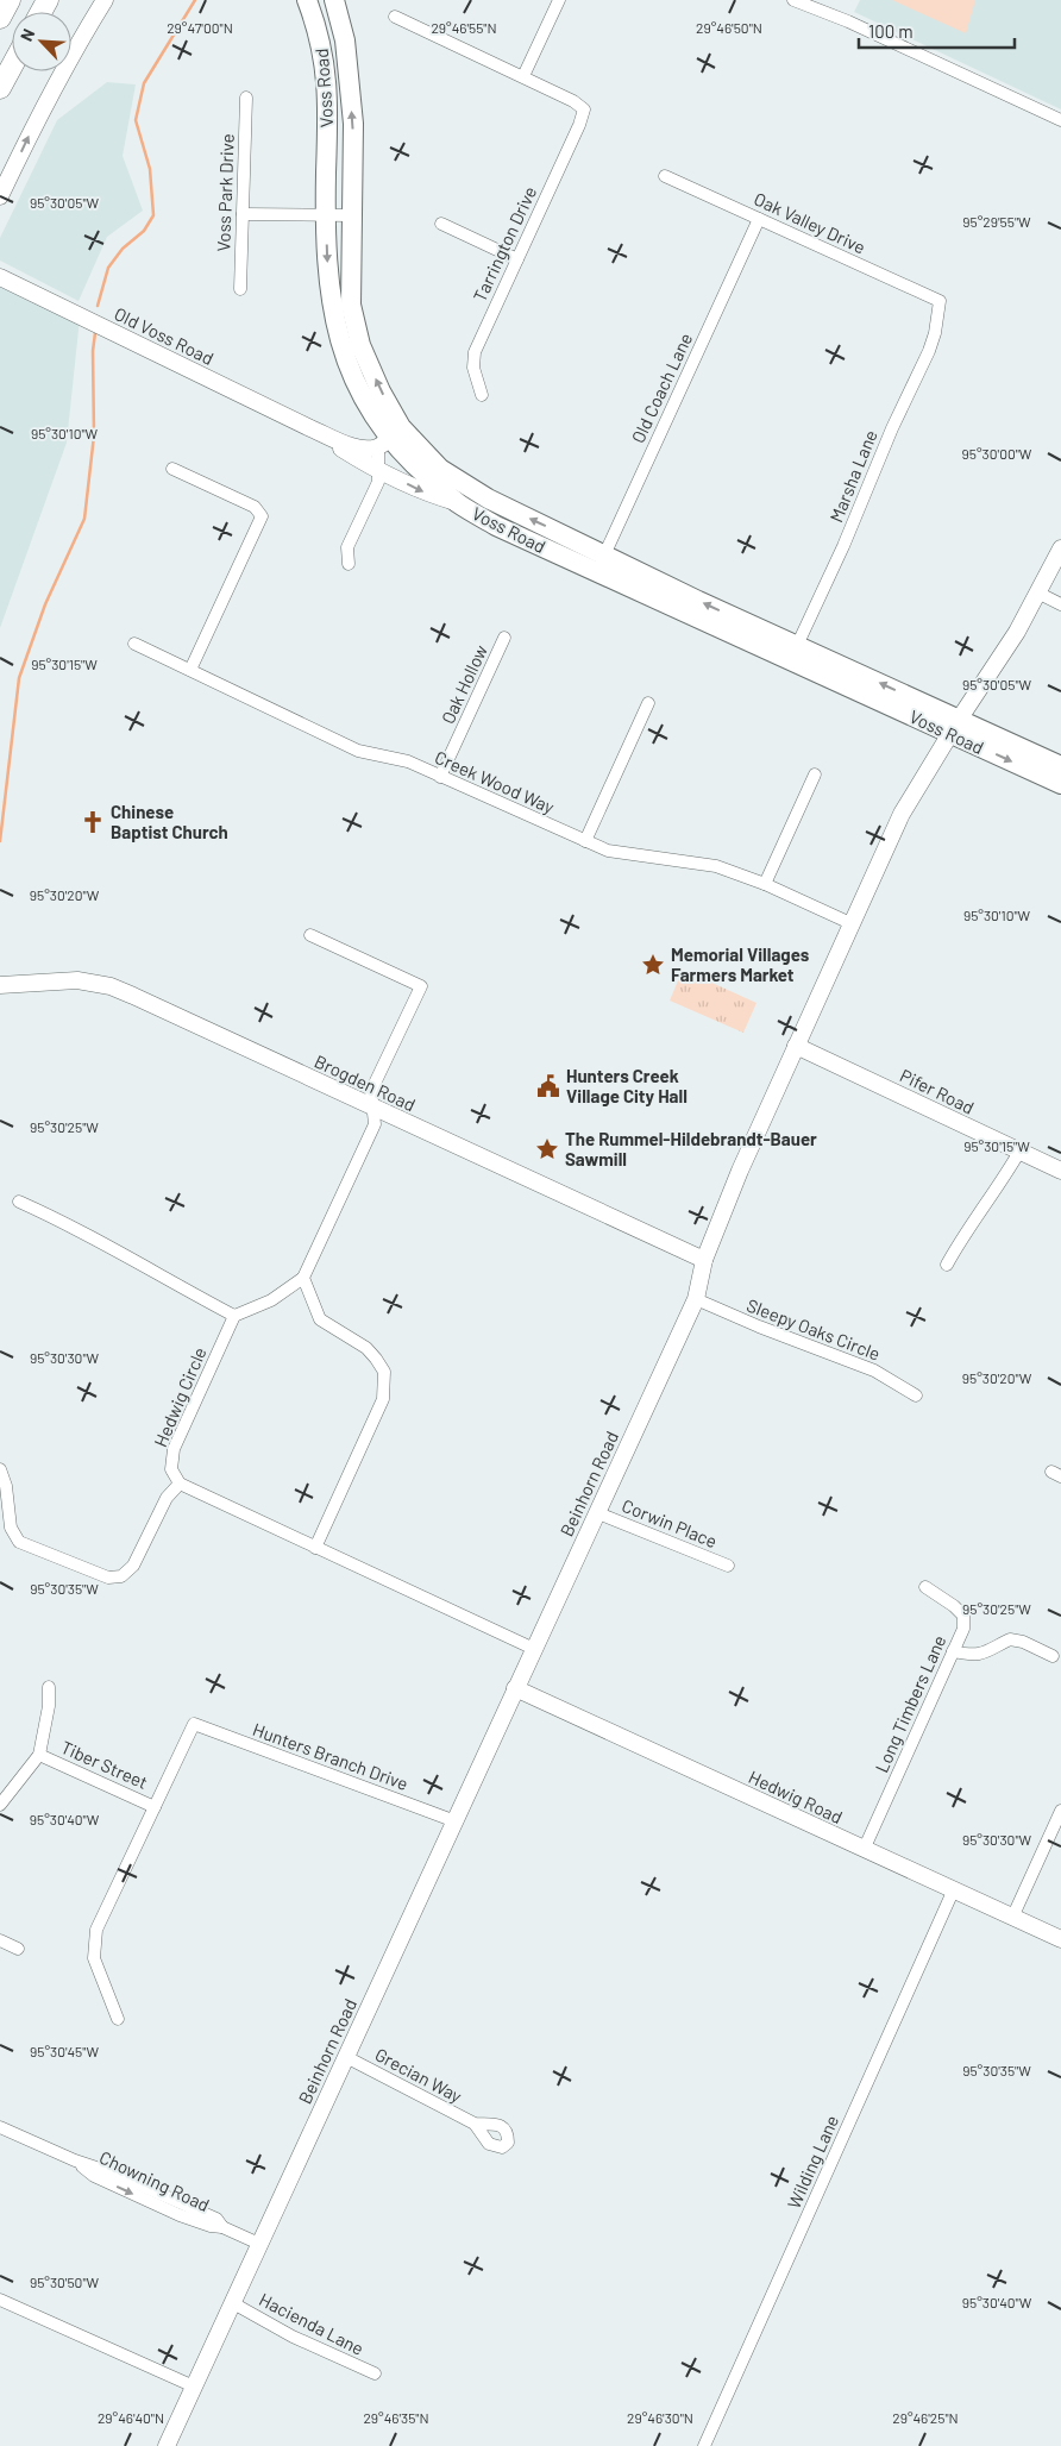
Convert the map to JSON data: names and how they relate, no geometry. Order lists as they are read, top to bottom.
{
  "streets": {
    "main road": ["Voss Road"],
    "street": [
      "Voss Park Drive",
      "Oak Valley Drive",
      "Tarrington Drive",
      "Old Voss Road",
      "Old Coach Lane",
      "Marsha Lane",
      "Oak Hollow",
      "Creek Wood Way",
      "Brogden Road",
      "Pifer Road",
      "Sleepy Oaks Circle",
      "Hedwig Circle",
      "Beinhorn Road",
      "Corwin Place",
      "Long Timbers Lane",
      "Hunters Branch Drive",
      "Tiber Street",
      "Hedwig Road",
      "Grecian Way",
      "Wilding Lane",
      "Chowning Road",
      "Hacienda Lane"
    ]
  },
  "crossings": [
    ["Voss Road", "Old Voss Road"],
    ["Voss Road", "Old Coach Lane"],
    ["Voss Road", "Marsha Lane"],
    ["Voss Road", "Beinhorn Road"],
    ["Oak Valley Drive", "Old Coach Lane"],
    ["Oak Valley Drive", "Marsha Lane"],
    ["Oak Hollow", "Creek Wood Way"],
    ["Creek Wood Way", "Beinhorn Road"],
    ["Brogden Road", "Beinhorn Road"],
    ["Pifer Road", "Beinhorn Road"],
    ["Sleepy Oaks Circle", "Beinhorn Road"],
    ["Beinhorn Road", "Corwin Place"],
    ["Beinhorn Road", "Hunters Branch Drive"],
    ["Beinhorn Road", "Hedwig Road"],
    ["Beinhorn Road", "Grecian Way"],
    ["Beinhorn Road", "Chowning Road"],
    ["Beinhorn Road", "Hacienda Lane"],
    ["Long Timbers Lane", "Hedwig Road"],
    ["Hunters Branch Drive", "Tiber Street"],
    ["Hedwig Road", "Wilding Lane"]
  ],
  "places": {
    "church": ["Chinese Baptist Church"],
    "place": ["Memorial Villages Farmers Market", "The Rummel-Hildebrandt-Bauer Sawmill"],
    "public building": ["Hunters Creek Village City Hall"]
  },
  "scale_bar": "100 m",
  "north": "top left",
  "coordinates": [
    "29°47'00\"N",
    "29°46'55\"N",
    "29°46'50\"N",
    "95°30'05\"W",
    "95°29'55\"W",
    "95°30'10\"W",
    "95°30'00\"W",
    "95°30'15\"W",
    "95°30'20\"W",
    "95°30'25\"W",
    "95°30'30\"W",
    "95°30'35\"W",
    "95°30'40\"W",
    "95°30'45\"W",
    "95°30'50\"W",
    "29°46'40\"N",
    "29°46'35\"N",
    "29°46'30\"N",
    "29°46'25\"N"
  ]
}
